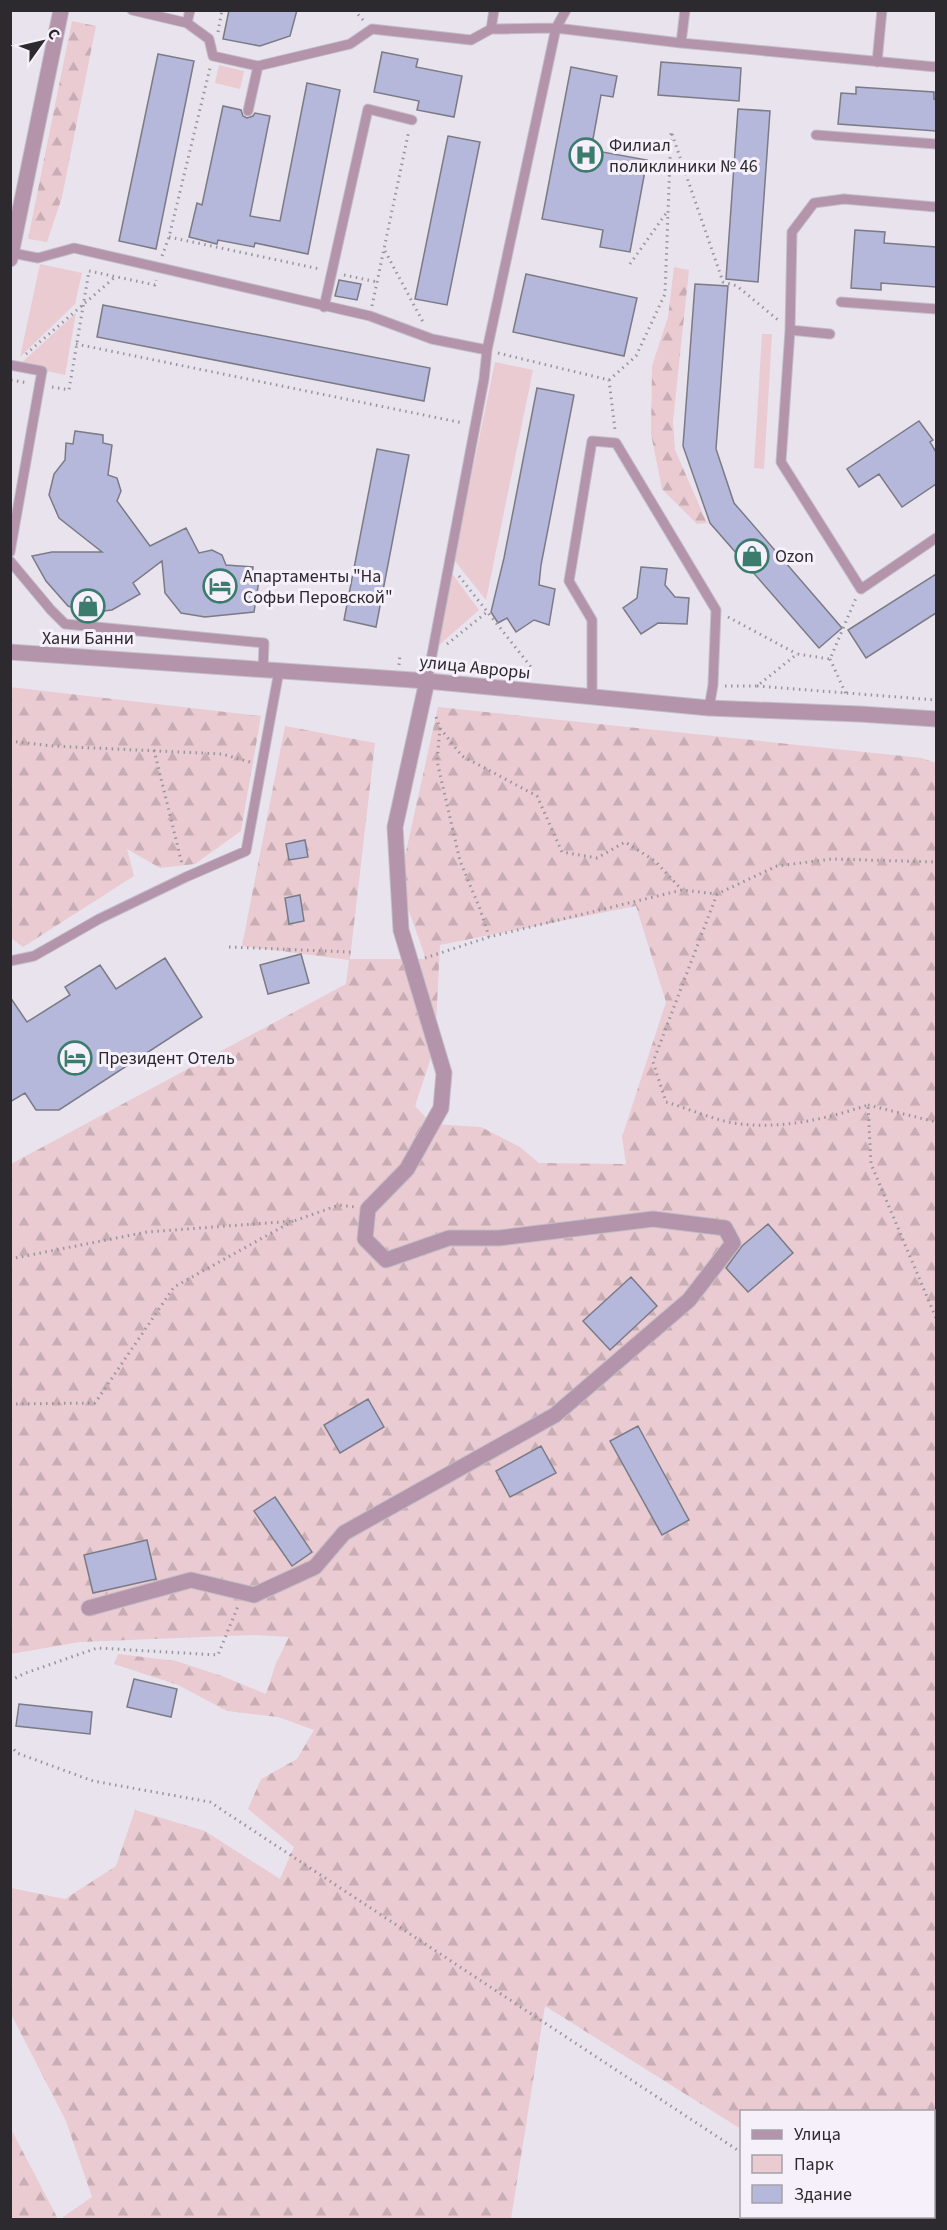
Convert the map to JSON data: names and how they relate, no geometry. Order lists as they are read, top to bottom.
{
  "streets": {
    "street": ["улица Авроры"]
  },
  "places": {
    "hospital": ["Филиал поликлиники № 46"],
    "shop": ["Ozon", "Хани Банни"],
    "hotel": ["Апартаменты \"На Софьи Перовской\"", "Президент Отель"]
  },
  "legend": ["Улица", "Парк", "Здание"],
  "north": "top right"
}
